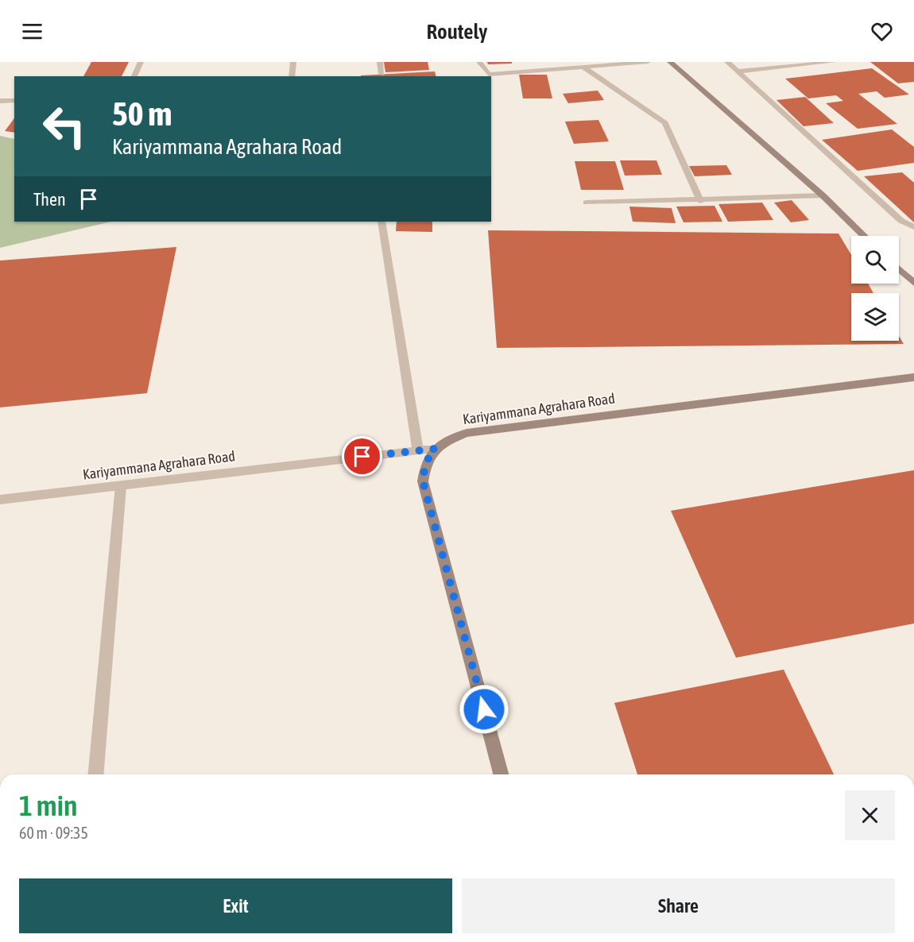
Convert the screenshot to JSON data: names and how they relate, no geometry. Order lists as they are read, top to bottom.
{
  "streets": {
    "street": ["Kariyammana Agrahara Road"]
  },
  "page": {
    "header": "Routely",
    "turn": ["50 m", "Kariyammana Agrahara Road"],
    "then": "Then",
    "heading": ["1 min", "60 m · 09:35"],
    "buttons": ["Exit", "Share"]
  }
}
